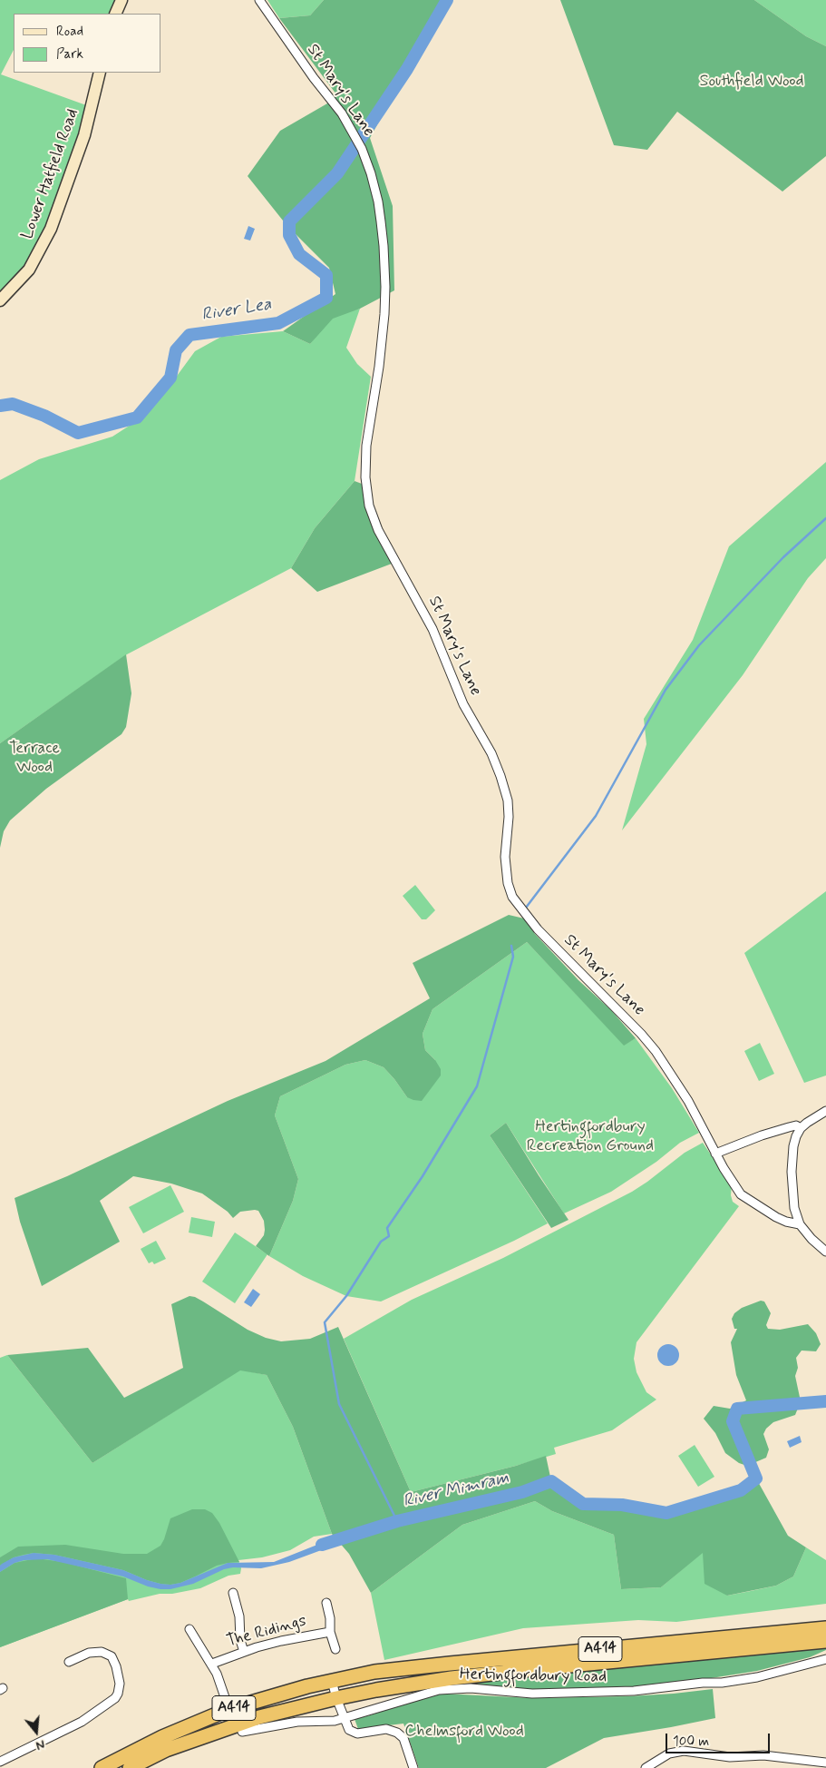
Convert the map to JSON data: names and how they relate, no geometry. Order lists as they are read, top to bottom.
{
  "streets": {
    "highway": ["A414"],
    "main road": ["Lower Hatfield Road"],
    "street": ["St Mary's Lane", "The Ridings", "Hertingfordbury Road"]
  },
  "crossings": [
    ["A414", "Hertingfordbury Road"]
  ],
  "water": ["River Lea", "River Mimram"],
  "parks": [
    "Southfield Wood",
    "Terrace Wood",
    "Hertingfordbury Recreation Ground",
    "Chelmsford Wood"
  ],
  "legend": ["Road", "Park"],
  "scale_bar": "100 m",
  "north": "bottom"
}
